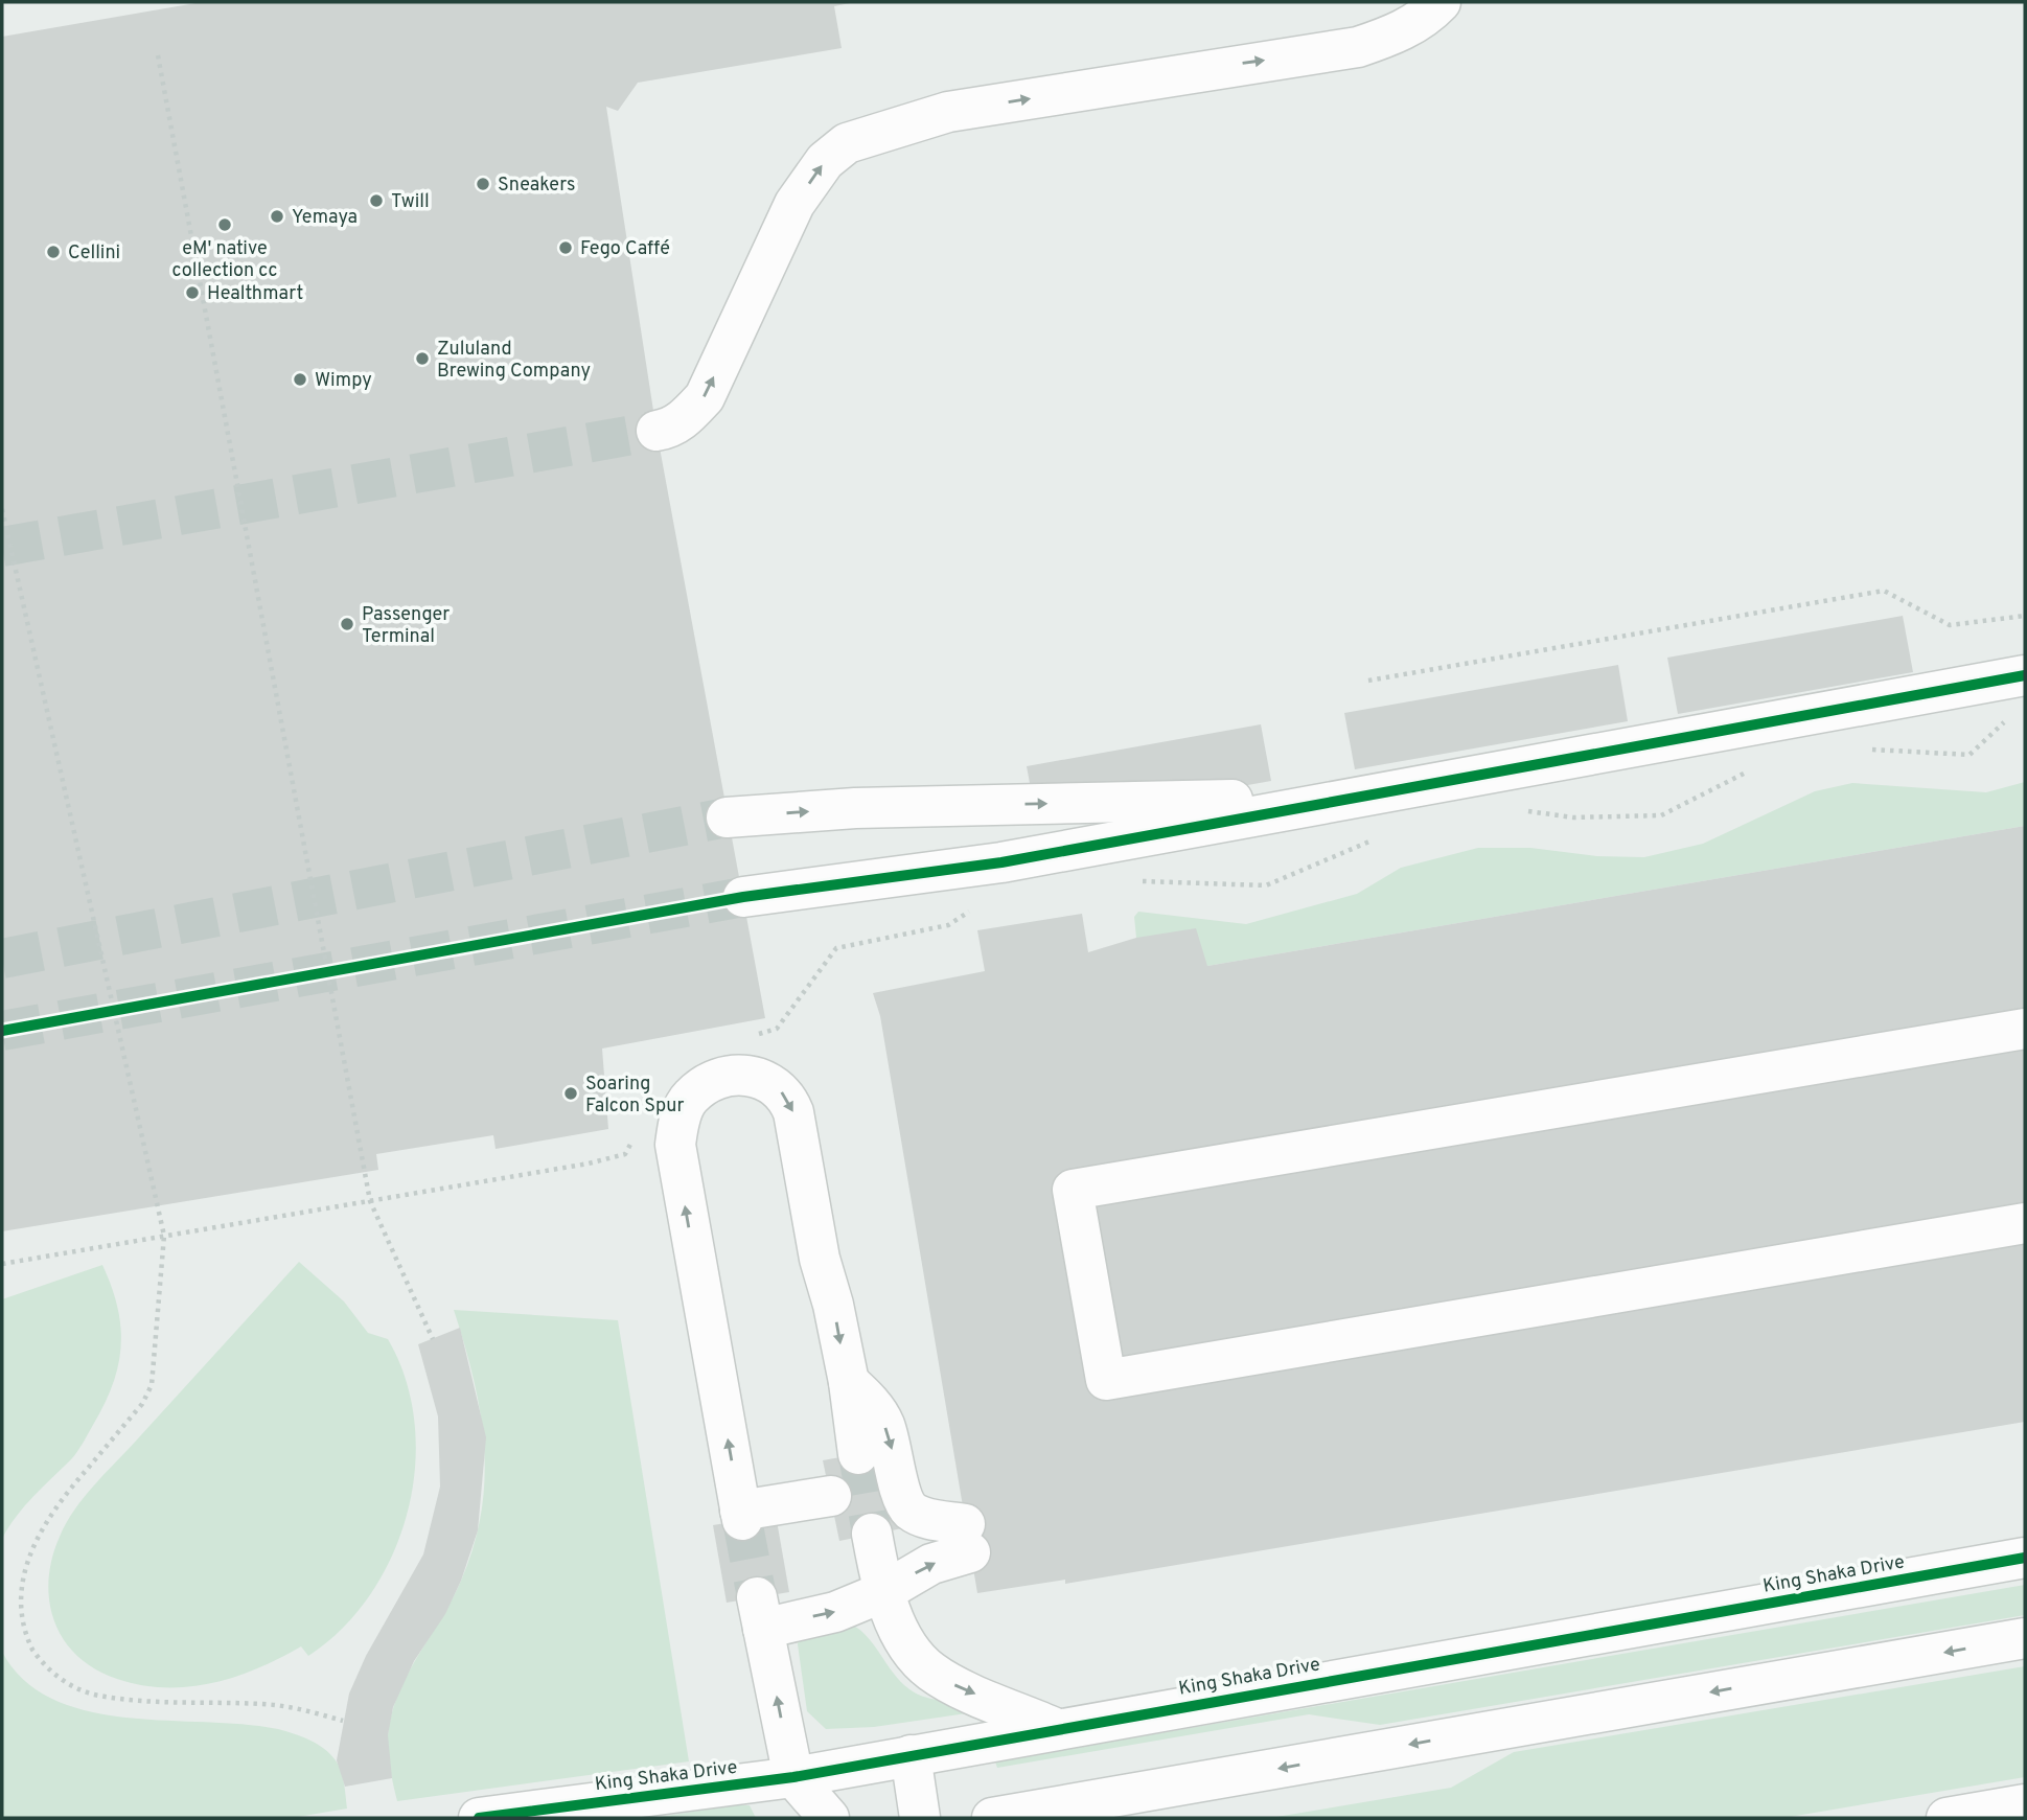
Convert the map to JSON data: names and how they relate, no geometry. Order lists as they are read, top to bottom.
{
  "streets": {
    "street": ["King Shaka Drive"]
  },
  "places": [
    "Sneakers",
    "Twill",
    "Yemaya",
    "eM' native collection cc",
    "Fego Caffé",
    "Cellini",
    "Healthmart",
    "Zululand Brewing Company",
    "Wimpy",
    "Passenger Terminal",
    "Soaring Falcon Spur"
  ]
}
